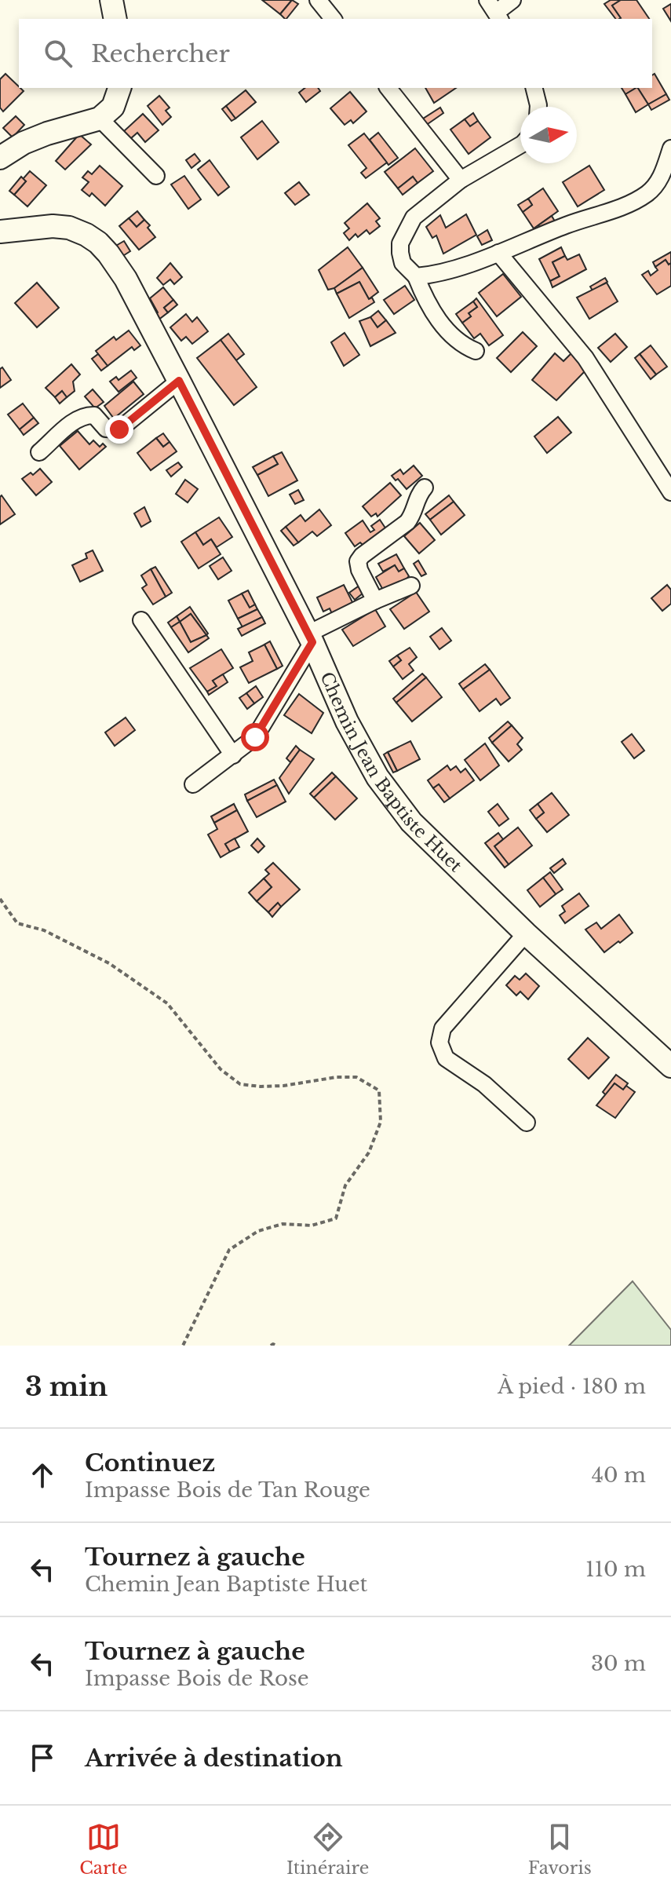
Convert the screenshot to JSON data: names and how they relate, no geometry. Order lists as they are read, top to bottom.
{
  "streets": {
    "street": ["Chemin Jean Baptiste Huet"]
  },
  "north": "right",
  "page": {
    "search": "Rechercher",
    "heading": ["3 min", "À pied · 180 m"],
    "list": [
      ["Continuez", "Impasse Bois de Tan Rouge", "40 m"],
      ["Tournez à gauche", "Chemin Jean Baptiste Huet", "110 m"],
      ["Tournez à gauche", "Impasse Bois de Rose", "30 m"],
      "Arrivée à destination"
    ],
    "nav": ["Carte", "Itinéraire", "Favoris"]
  }
}
